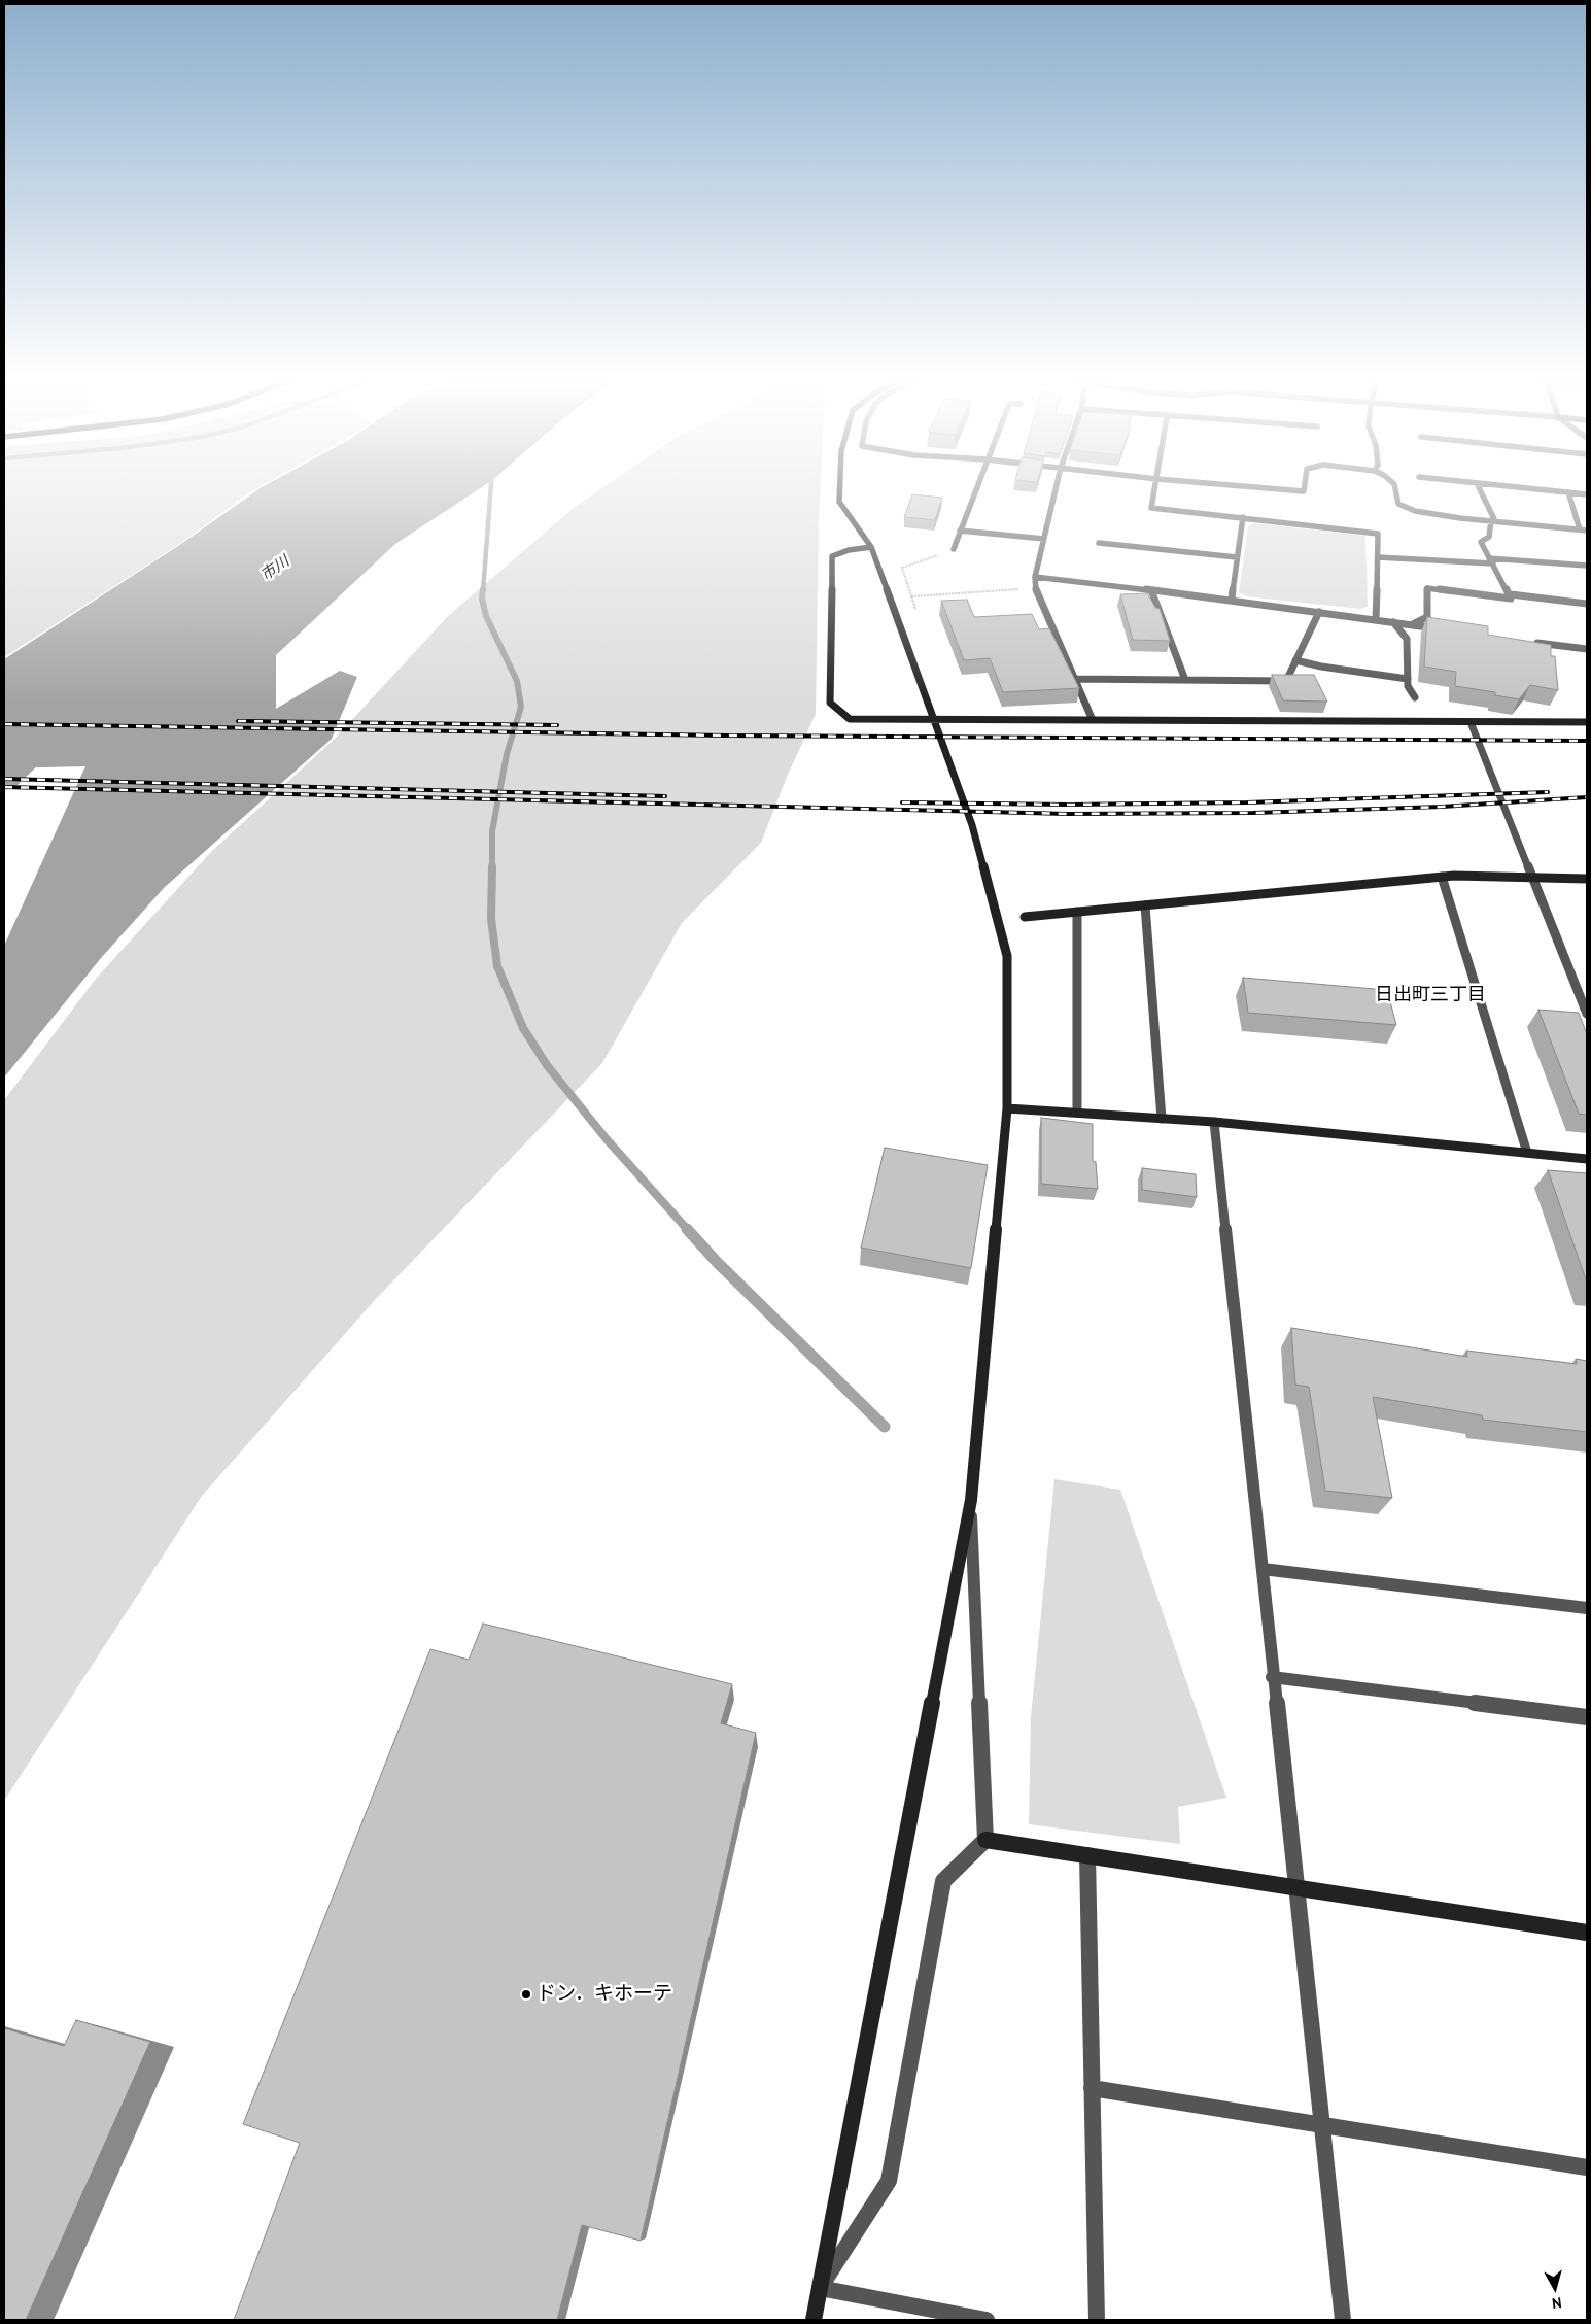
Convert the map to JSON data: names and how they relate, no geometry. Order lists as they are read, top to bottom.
{
  "districts": ["日出町三丁目"],
  "water": ["市川"],
  "places": ["ドン．キホーテ"],
  "north": "bottom"
}
